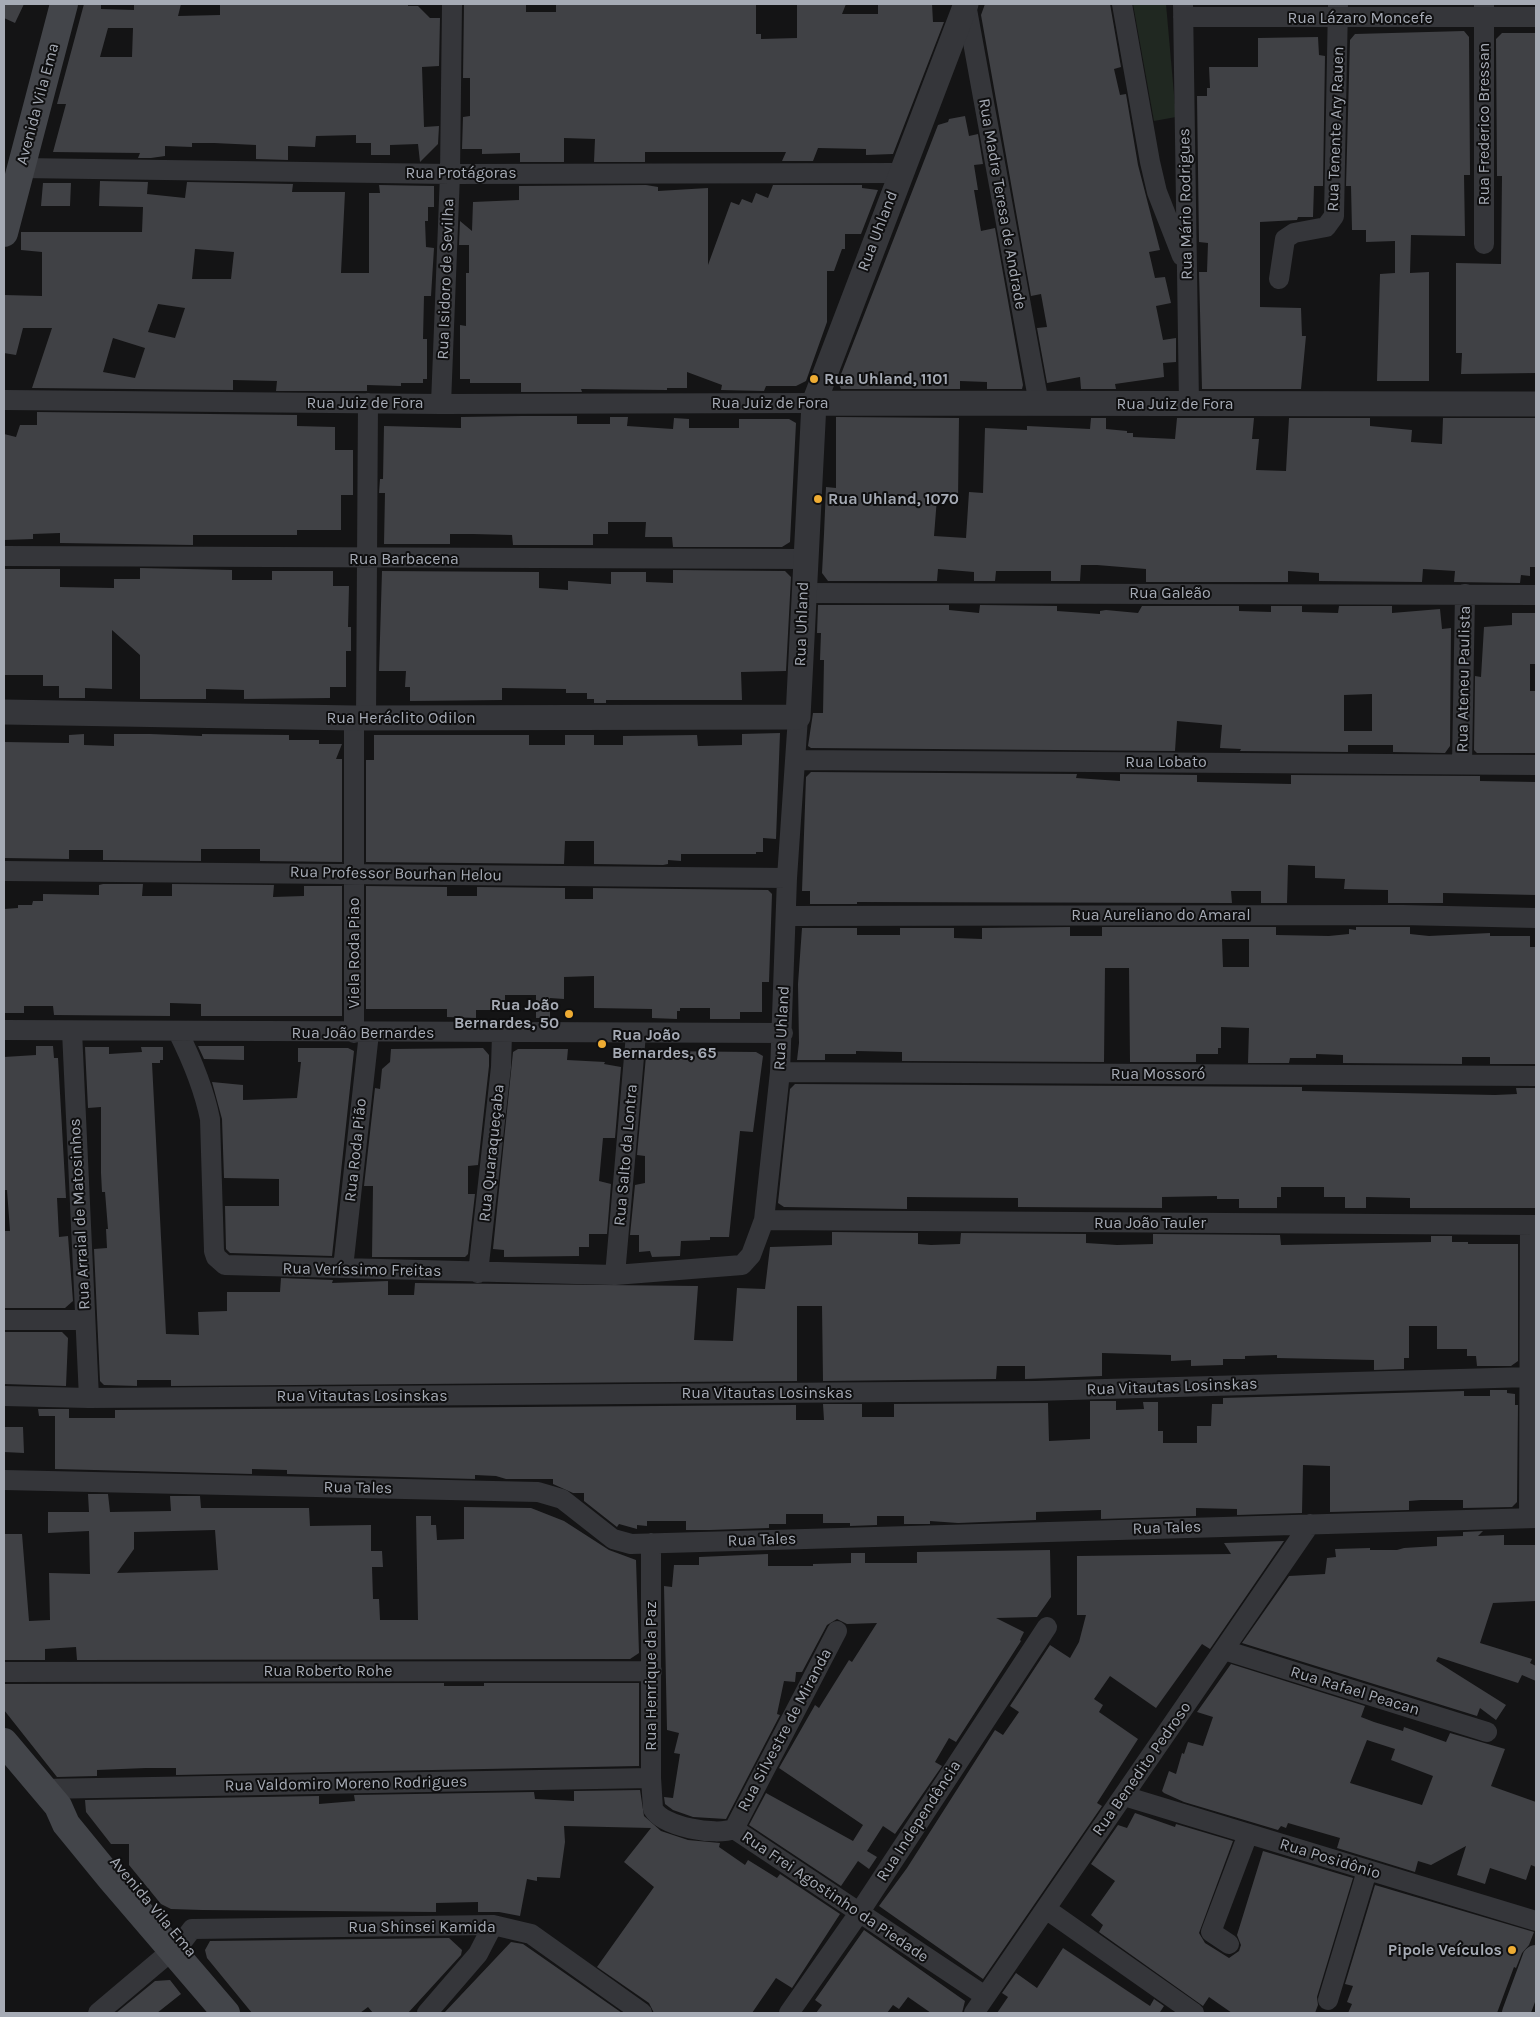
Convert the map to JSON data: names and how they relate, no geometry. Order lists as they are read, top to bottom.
{
  "streets": {
    "main road": ["Avenida Vila Ema"],
    "street": [
      "Rua Lázaro Moncefe",
      "Rua Frederico Bressan",
      "Rua Tenente Ary Rauen",
      "Rua Protágoras",
      "Rua Madre Teresa de Andrade",
      "Rua Mário Rodrigues",
      "Rua Uhland",
      "Rua Isidoro de Sevilha",
      "Rua Juiz de Fora",
      "Rua Barbacena",
      "Rua Galeão",
      "Rua Ateneu Paulista",
      "Rua Heráclito Odilon",
      "Rua Lobato",
      "Rua Professor Bourhan Helou",
      "Rua Aureliano do Amaral",
      "Viela Roda Piao",
      "Rua João Bernardes",
      "Rua Mossoró",
      "Rua Roda Pião",
      "Rua Quaraqueçaba",
      "Rua Salto da Lontra",
      "Rua Arraial de Matosinhos",
      "Rua João Tauler",
      "Rua Veríssimo Freitas",
      "Rua Vitautas Losinskas",
      "Rua Tales",
      "Rua Roberto Rohe",
      "Rua Henrique da Paz",
      "Rua Rafael Peacan",
      "Rua Silvestre de Miranda",
      "Rua Benedito Pedroso",
      "Rua Valdomiro Moreno Rodrigues",
      "Rua Independência",
      "Rua Posidônio",
      "Rua Frei Agostinho da Piedade",
      "Rua Shinsei Kamida"
    ]
  },
  "crossings": [
    ["Rua Lázaro Moncefe", "Rua Frederico Bressan"],
    ["Rua Lázaro Moncefe", "Rua Tenente Ary Rauen"],
    ["Rua Lázaro Moncefe", "Rua Mário Rodrigues"],
    ["Avenida Vila Ema", "Rua Protágoras"],
    ["Avenida Vila Ema", "Rua Valdomiro Moreno Rodrigues"],
    ["Avenida Vila Ema", "Rua Shinsei Kamida"],
    ["Rua Protágoras", "Rua Uhland"],
    ["Rua Protágoras", "Rua Isidoro de Sevilha"],
    ["Rua Madre Teresa de Andrade", "Rua Uhland"],
    ["Rua Madre Teresa de Andrade", "Rua Juiz de Fora"],
    ["Rua Mário Rodrigues", "Rua Juiz de Fora"],
    ["Rua Uhland", "Rua Juiz de Fora"],
    ["Rua Uhland", "Rua Barbacena"],
    ["Rua Uhland", "Rua Galeão"],
    ["Rua Uhland", "Rua Heráclito Odilon"],
    ["Rua Uhland", "Rua Lobato"],
    ["Rua Uhland", "Rua Professor Bourhan Helou"],
    ["Rua Uhland", "Rua Aureliano do Amaral"],
    ["Rua Uhland", "Rua João Bernardes"],
    ["Rua Uhland", "Rua Mossoró"],
    ["Rua Uhland", "Rua João Tauler"],
    ["Rua Uhland", "Rua Veríssimo Freitas"],
    ["Rua Isidoro de Sevilha", "Rua Juiz de Fora"],
    ["Rua Juiz de Fora", "Viela Roda Piao"],
    ["Rua Barbacena", "Viela Roda Piao"],
    ["Rua Galeão", "Rua Ateneu Paulista"],
    ["Rua Ateneu Paulista", "Rua Lobato"],
    ["Rua Heráclito Odilon", "Viela Roda Piao"],
    ["Rua Professor Bourhan Helou", "Viela Roda Piao"],
    ["Viela Roda Piao", "Rua João Bernardes"],
    ["Viela Roda Piao", "Rua Roda Pião"],
    ["Rua João Bernardes", "Rua Roda Pião"],
    ["Rua João Bernardes", "Rua Quaraqueçaba"],
    ["Rua João Bernardes", "Rua Salto da Lontra"],
    ["Rua João Bernardes", "Rua Arraial de Matosinhos"],
    ["Rua João Bernardes", "Rua Veríssimo Freitas"],
    ["Rua Roda Pião", "Rua Veríssimo Freitas"],
    ["Rua Quaraqueçaba", "Rua Veríssimo Freitas"],
    ["Rua Salto da Lontra", "Rua Veríssimo Freitas"],
    ["Rua Arraial de Matosinhos", "Rua Vitautas Losinskas"],
    ["Rua Tales", "Rua Henrique da Paz"],
    ["Rua Tales", "Rua Benedito Pedroso"],
    ["Rua Roberto Rohe", "Rua Henrique da Paz"],
    ["Rua Henrique da Paz", "Rua Valdomiro Moreno Rodrigues"],
    ["Rua Henrique da Paz", "Rua Frei Agostinho da Piedade"],
    ["Rua Rafael Peacan", "Rua Benedito Pedroso"],
    ["Rua Silvestre de Miranda", "Rua Frei Agostinho da Piedade"],
    ["Rua Benedito Pedroso", "Rua Posidônio"],
    ["Rua Benedito Pedroso", "Rua Frei Agostinho da Piedade"],
    ["Rua Independência", "Rua Frei Agostinho da Piedade"]
  ],
  "places": [
    "Rua Uhland, 1101",
    "Rua Uhland, 1070",
    "Rua João Bernardes, 50",
    "Rua João Bernardes, 65",
    "Pipole Veículos"
  ]
}
